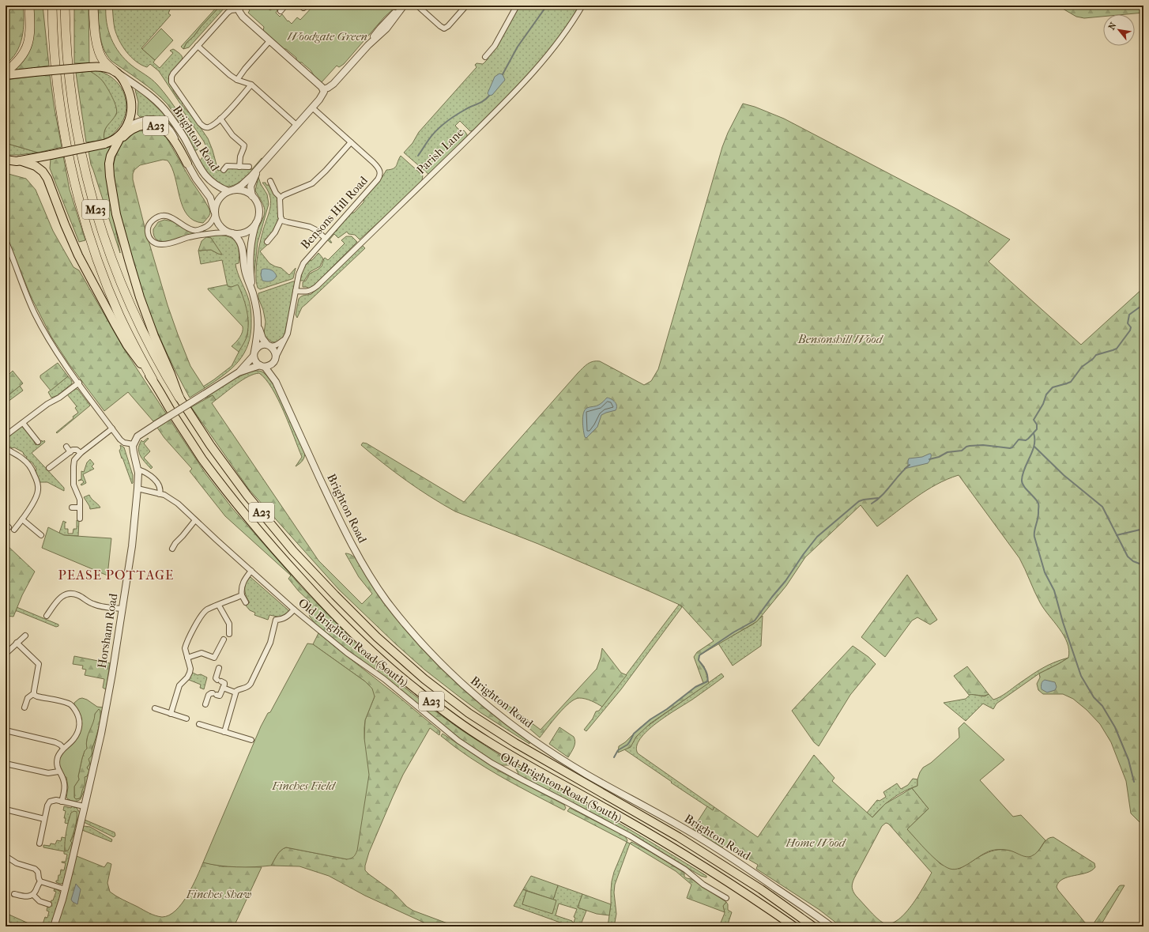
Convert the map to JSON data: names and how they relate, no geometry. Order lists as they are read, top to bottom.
{
  "streets": {
    "highway": ["A23", "M23"],
    "street": [
      "Brighton Road",
      "Parish Lane",
      "Bensons Hill Road",
      "Horsham Road",
      "Old Brighton Road (South)"
    ]
  },
  "crossings": [
    ["A23", "Brighton Road"],
    ["A23", "M23"],
    ["Brighton Road", "Bensons Hill Road"],
    ["Parish Lane", "Bensons Hill Road"],
    ["Horsham Road", "Old Brighton Road (South)"]
  ],
  "districts": ["PEASE POTTAGE"],
  "parks": [
    "Woodgate Green",
    "Bensonshill Wood",
    "Finches Field",
    "Home Wood",
    "Finches Shaw"
  ],
  "north": "top left"
}
